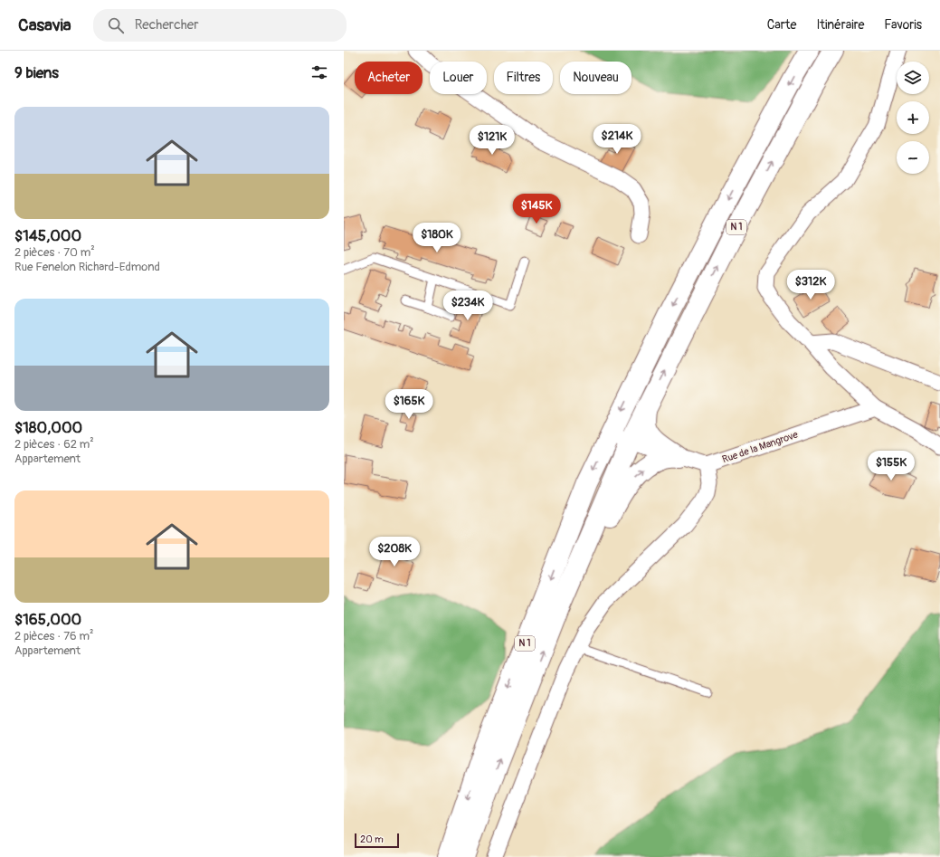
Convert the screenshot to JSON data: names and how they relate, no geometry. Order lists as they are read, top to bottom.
{
  "streets": {
    "main road": ["N 1"],
    "street": ["Rue de la Mangrove"]
  },
  "scale_bar": "20 m",
  "page": {
    "header": "Casavia",
    "search": "Rechercher",
    "nav": ["Carte", "Itinéraire", "Favoris"],
    "heading": "9 biens",
    "map_buttons": ["+", "−"],
    "chip": [
      "Acheter",
      "Louer",
      "Filtres",
      "Nouveau"
    ],
    "list": [
      {
        "name": "$145,000",
        "note": "2 pièces · 70 m² · Rue Fenelon Richard-Edmond"
      },
      {
        "name": "$180,000",
        "note": "2 pièces · 62 m² · Appartement"
      },
      {
        "name": "$165,000",
        "note": "2 pièces · 76 m² · Appartement"
      }
    ],
    "price": [
      "$214K",
      "$121K",
      "$145K",
      "$180K",
      "$312K",
      "$234K",
      "$165K",
      "$155K",
      "$208K"
    ],
    "scale": "20 m"
  }
}
